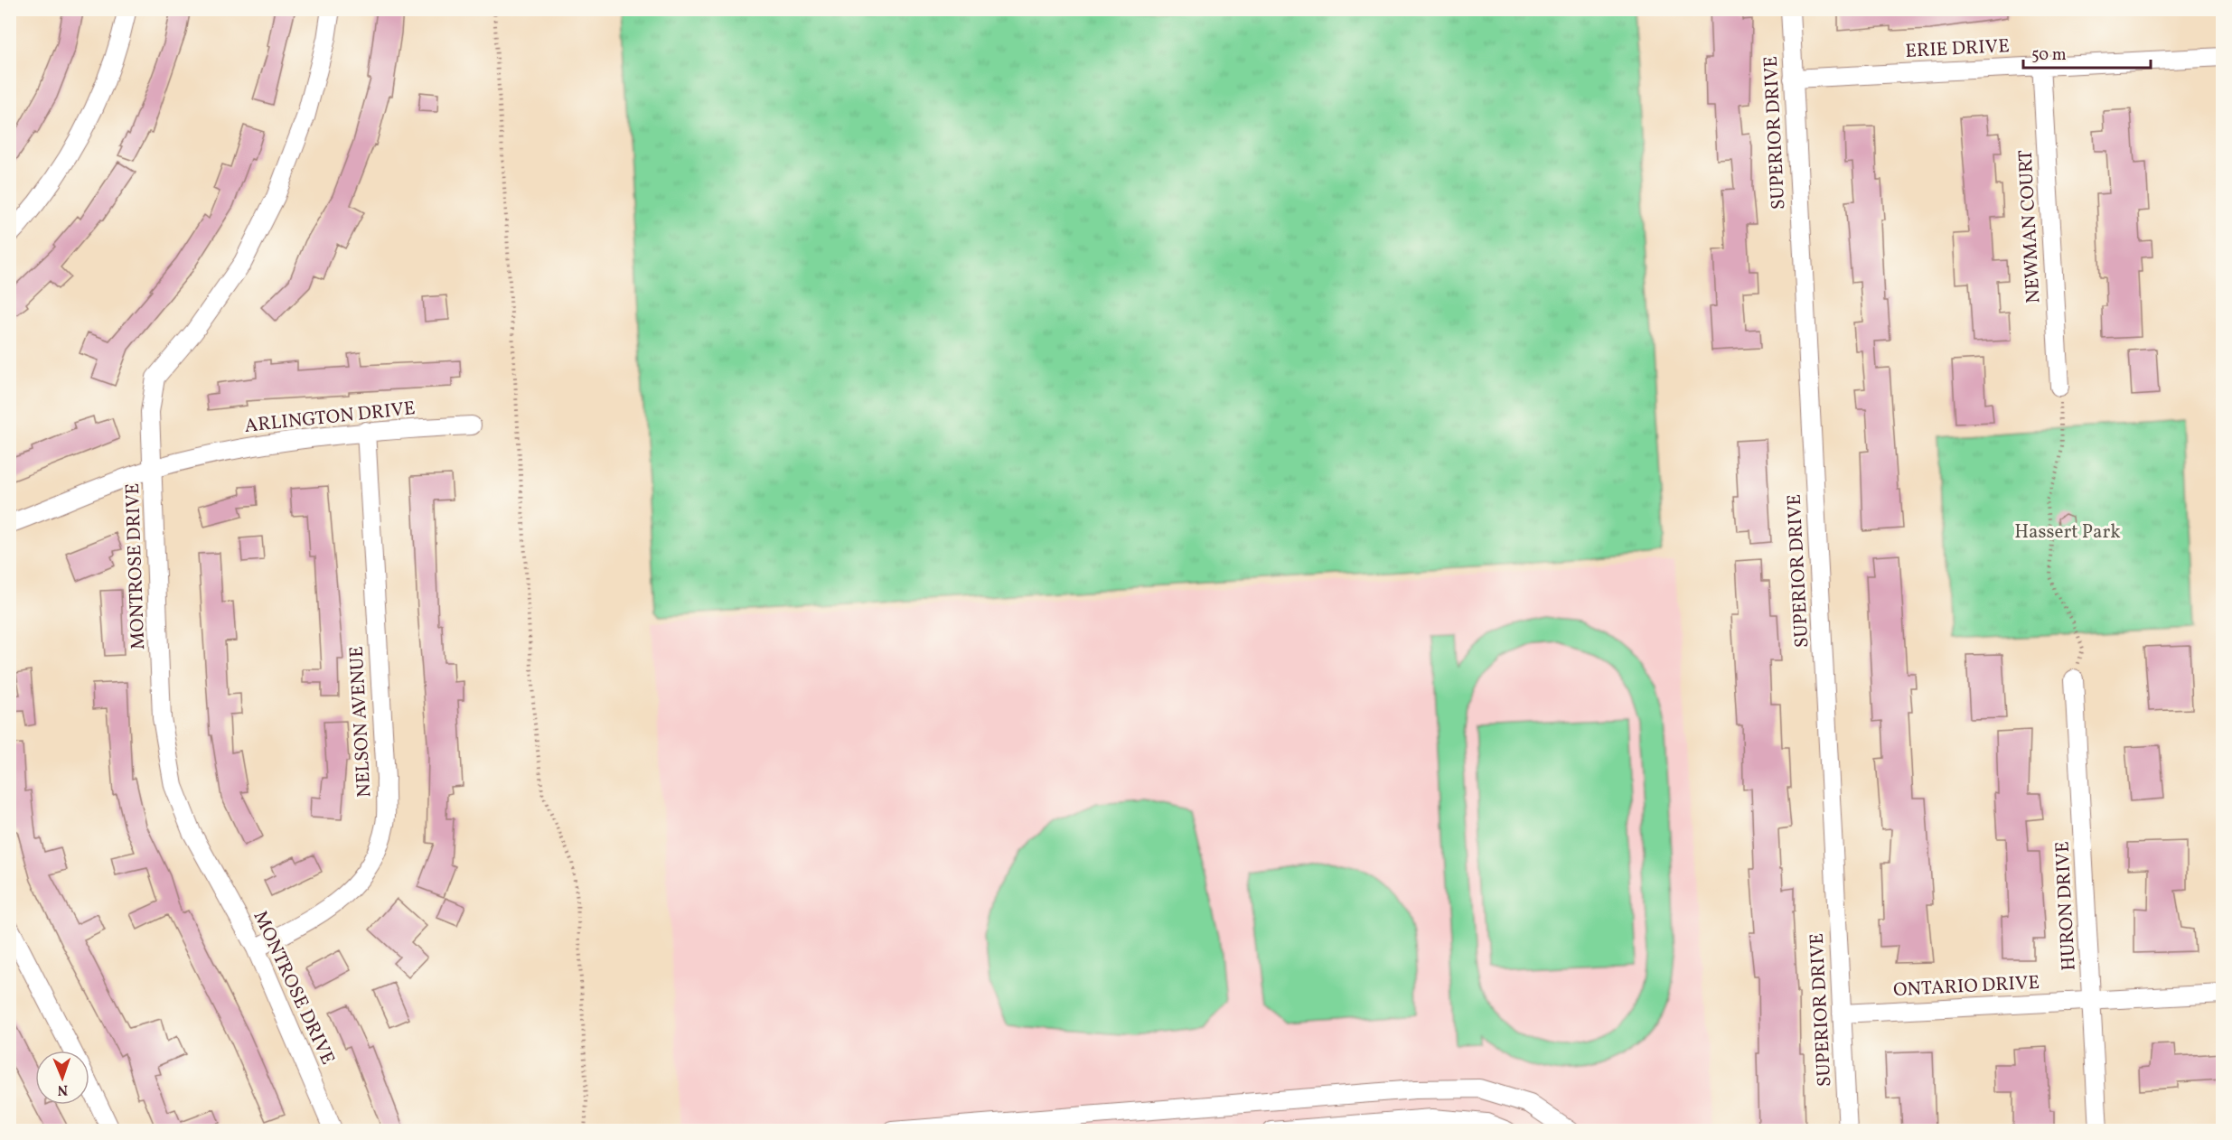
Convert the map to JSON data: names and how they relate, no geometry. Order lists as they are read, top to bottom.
{
  "streets": {
    "street": [
      "ERIE DRIVE",
      "SUPERIOR DRIVE",
      "NEWMAN COURT",
      "ARLINGTON DRIVE",
      "MONTROSE DRIVE",
      "NELSON AVENUE",
      "HURON DRIVE",
      "ONTARIO DRIVE"
    ]
  },
  "crossings": [
    ["ERIE DRIVE", "SUPERIOR DRIVE"],
    ["ERIE DRIVE", "NEWMAN COURT"],
    ["SUPERIOR DRIVE", "ONTARIO DRIVE"],
    ["ARLINGTON DRIVE", "MONTROSE DRIVE"],
    ["ARLINGTON DRIVE", "NELSON AVENUE"],
    ["MONTROSE DRIVE", "NELSON AVENUE"],
    ["HURON DRIVE", "ONTARIO DRIVE"]
  ],
  "parks": ["Hassert Park"],
  "scale_bar": "50 m",
  "north": "bottom"
}
